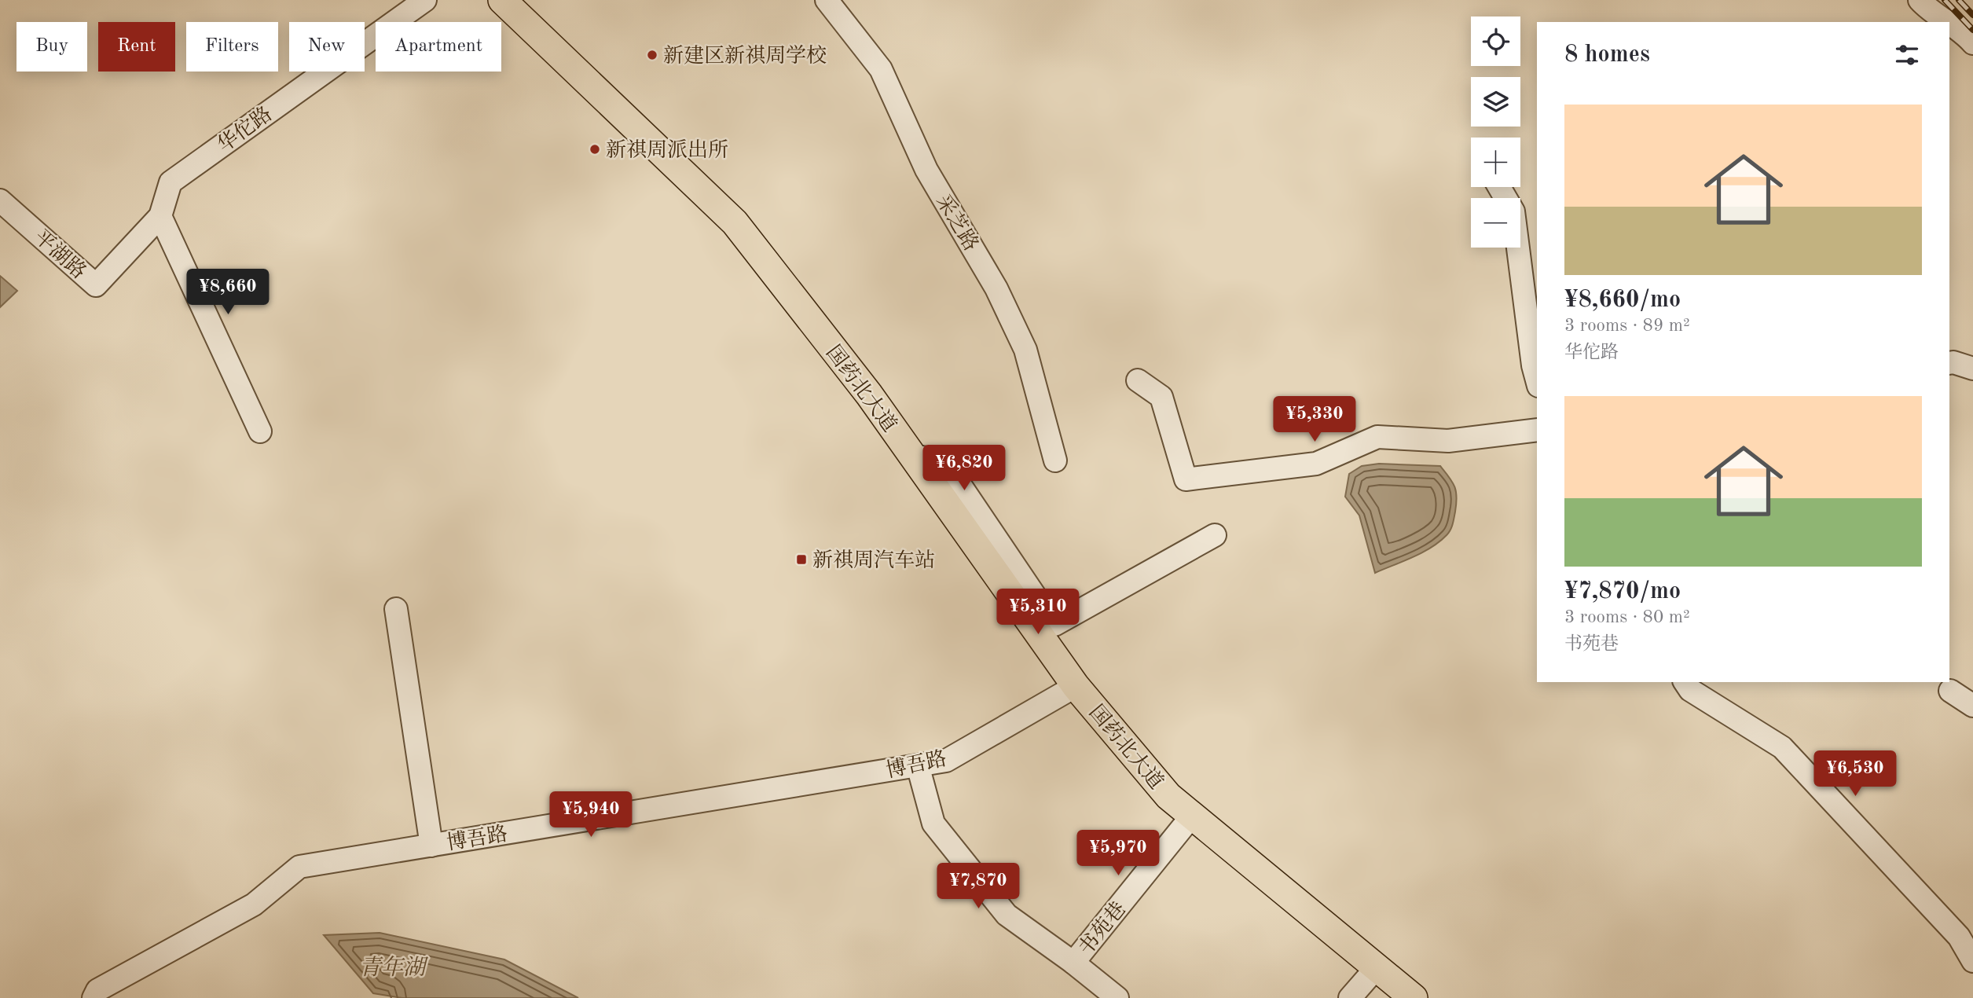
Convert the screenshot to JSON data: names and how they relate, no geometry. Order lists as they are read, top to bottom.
{
  "streets": {
    "main road": ["国药北大道"],
    "street": [
      "华佗路",
      "采芝路",
      "平湖路",
      "博吾路",
      "书苑巷"
    ]
  },
  "crossings": [
    ["华佗路", "平湖路"],
    ["国药北大道", "博吾路"],
    ["国药北大道", "书苑巷"]
  ],
  "water": ["青年湖"],
  "places": {
    "other": ["新建区新祺周学校", "新祺周派出所"],
    "transit": ["新祺周汽车站"]
  },
  "page": {
    "map_buttons": ["+", "−"],
    "chip": [
      "Buy",
      "Rent",
      "Filters",
      "New",
      "Apartment"
    ],
    "heading": "8 homes",
    "list": [
      {
        "name": "¥8,660/mo",
        "note": "3 rooms · 89 m² · 华佗路"
      },
      {
        "name": "¥7,870/mo",
        "note": "3 rooms · 80 m² · 书苑巷"
      }
    ],
    "price": [
      "¥8,660",
      "¥5,330",
      "¥6,820",
      "¥5,310",
      "¥6,530",
      "¥5,940",
      "¥5,970",
      "¥7,870"
    ]
  }
}
